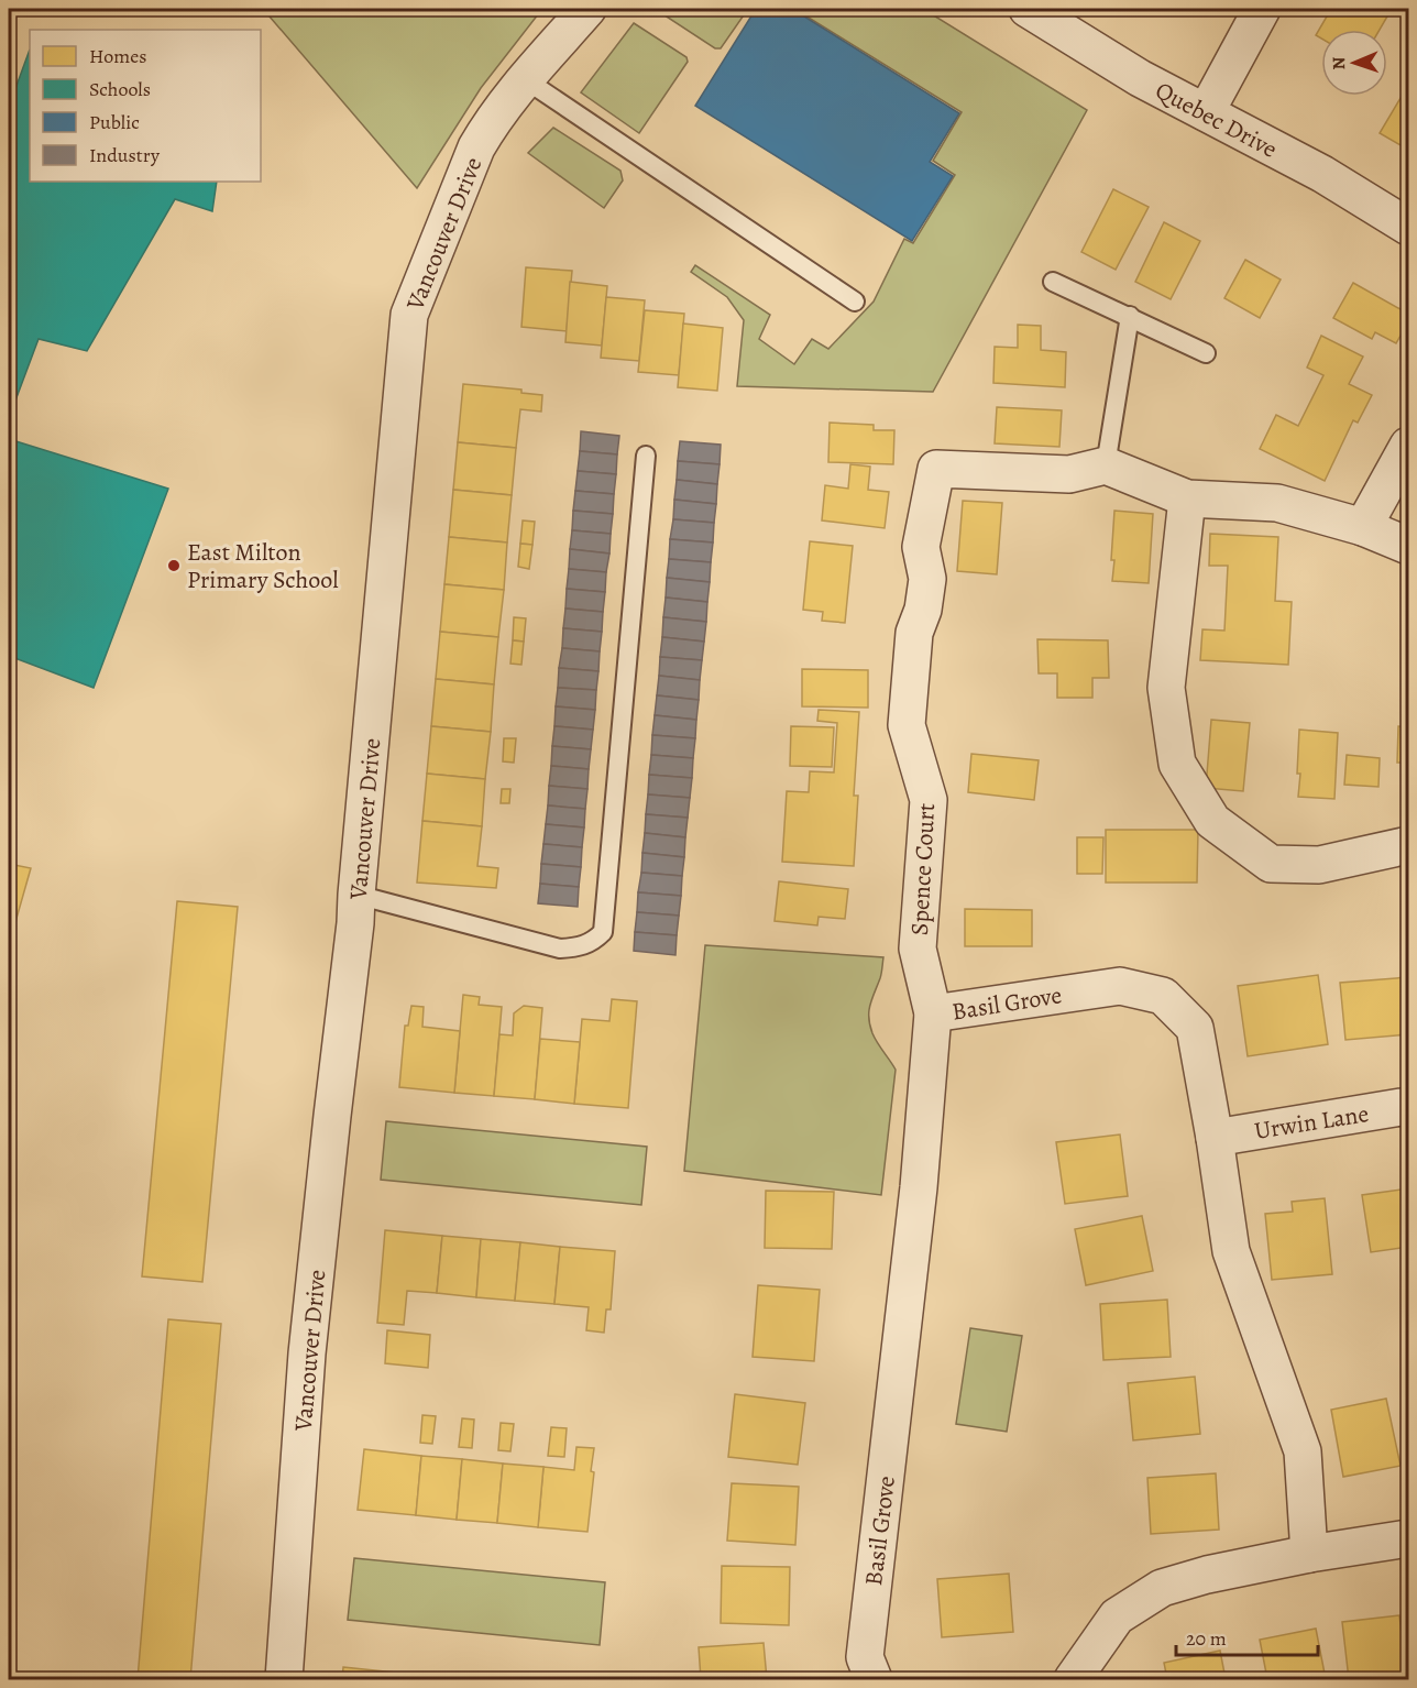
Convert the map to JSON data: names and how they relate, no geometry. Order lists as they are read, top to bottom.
{
  "streets": {
    "street": [
      "Quebec Drive",
      "Vancouver Drive",
      "Spence Court",
      "Basil Grove",
      "Urwin Lane"
    ]
  },
  "crossings": [
    ["Spence Court", "Basil Grove"],
    ["Basil Grove", "Urwin Lane"]
  ],
  "places": ["East Milton Primary School"],
  "legend": [
    "Homes",
    "Schools",
    "Public",
    "Industry"
  ],
  "scale_bar": "20 m",
  "north": "left"
}
